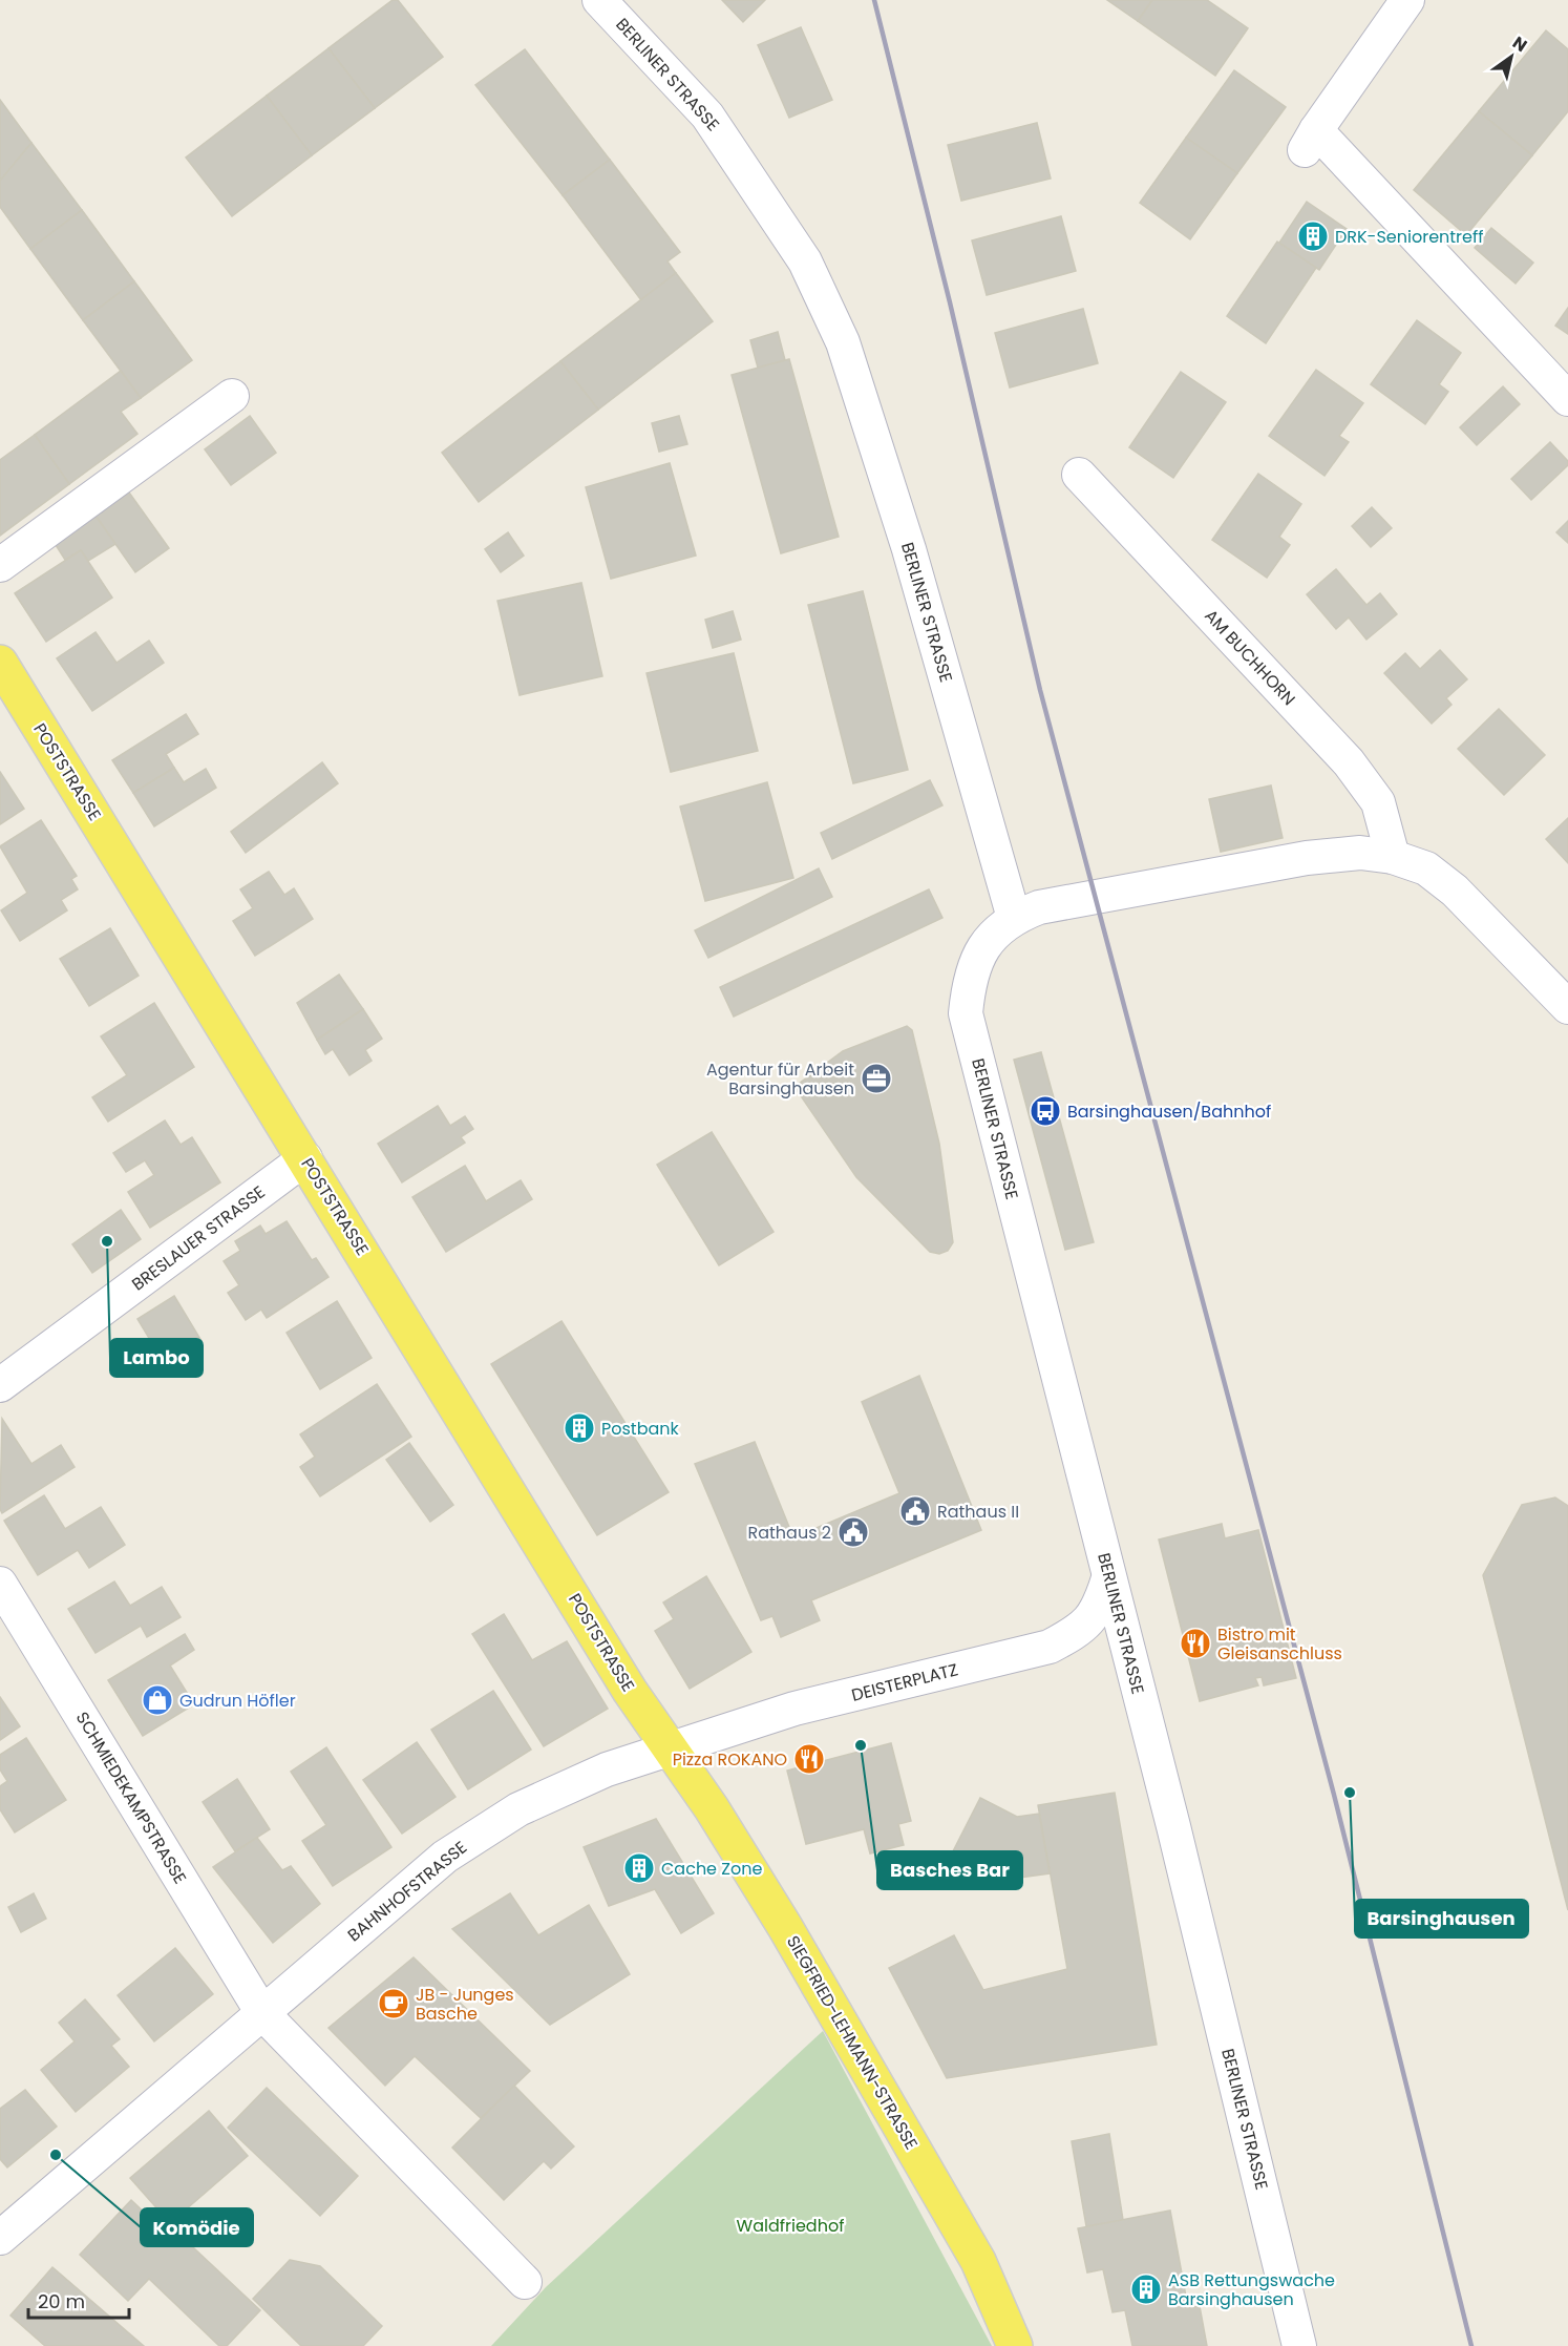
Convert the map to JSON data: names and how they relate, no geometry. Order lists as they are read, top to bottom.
{
  "streets": {
    "main road": ["POSTSTRASSE", "SIEGFRIED-LEHMANN-STRASSE"],
    "street": [
      "BERLINER STRASSE",
      "AM BUCHHORN",
      "BRESLAUER STRASSE",
      "DEISTERPLATZ",
      "SCHMIEDEKAMPSTRASSE",
      "BAHNHOFSTRASSE"
    ]
  },
  "crossings": [
    ["BERLINER STRASSE", "DEISTERPLATZ"],
    ["POSTSTRASSE", "BRESLAUER STRASSE"],
    ["POSTSTRASSE", "DEISTERPLATZ"],
    ["POSTSTRASSE", "BAHNHOFSTRASSE"],
    ["POSTSTRASSE", "SIEGFRIED-LEHMANN-STRASSE"],
    ["DEISTERPLATZ", "BAHNHOFSTRASSE"],
    ["DEISTERPLATZ", "SIEGFRIED-LEHMANN-STRASSE"],
    ["SCHMIEDEKAMPSTRASSE", "BAHNHOFSTRASSE"],
    ["BAHNHOFSTRASSE", "SIEGFRIED-LEHMANN-STRASSE"]
  ],
  "parks": ["Waldfriedhof"],
  "places": {
    "building": [
      "DRK-Seniorentreff",
      "Postbank",
      "Cache Zone",
      "ASB Rettungswache Barsinghausen"
    ],
    "office": ["Agentur für Arbeit Barsinghausen"],
    "bus stop": ["Barsinghausen/Bahnhof"],
    "other": [
      "Lambo",
      "Basches Bar",
      "Barsinghausen",
      "Komödie"
    ],
    "public building": ["Rathaus II", "Rathaus 2"],
    "restaurant": ["Bistro mit Gleisanschluss", "Pizza ROKANO"],
    "shop": ["Gudrun Höfler"],
    "cafe": ["JB - Junges Basche"]
  },
  "scale_bar": "20 m",
  "north": "top right"
}
